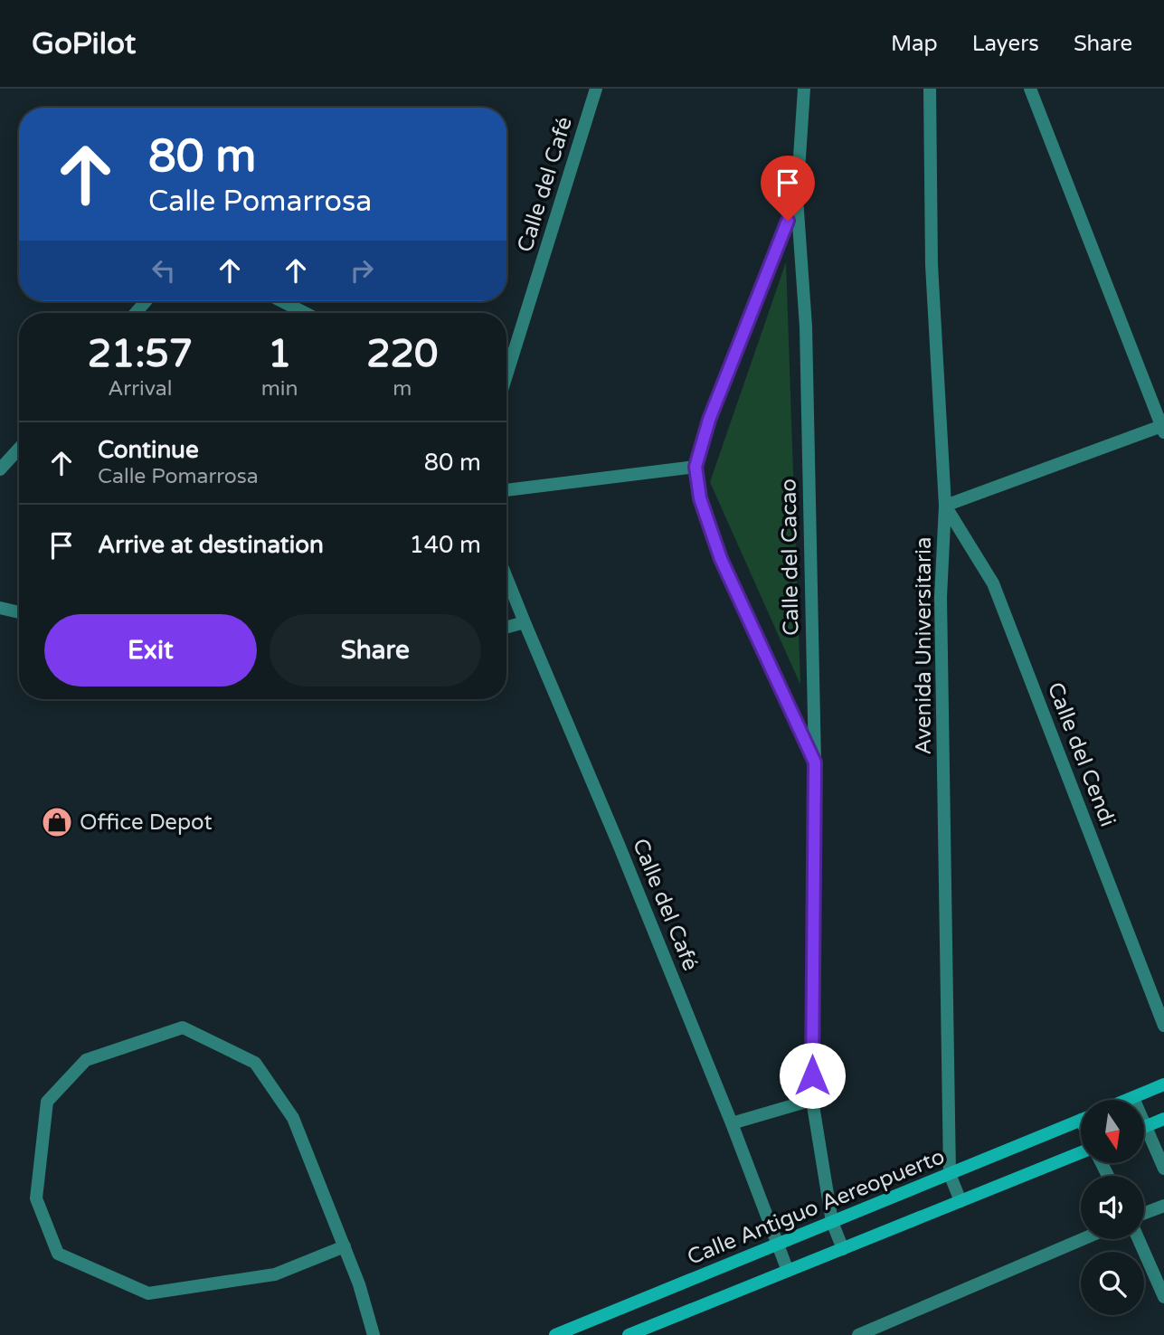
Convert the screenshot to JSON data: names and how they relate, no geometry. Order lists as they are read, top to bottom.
{
  "streets": {
    "main road": ["Calle Antiguo Aereopuerto"],
    "street": [
      "Calle del Café",
      "Calle del Cacao",
      "Avenida Universitaria",
      "Calle del Cendi"
    ]
  },
  "crossings": [
    ["Calle del Café", "Calle Antiguo Aereopuerto"],
    ["Calle del Cacao", "Calle Antiguo Aereopuerto"],
    ["Avenida Universitaria", "Calle del Cendi"],
    ["Avenida Universitaria", "Calle Antiguo Aereopuerto"]
  ],
  "places": {
    "shop": ["Office Depot"]
  },
  "north": "bottom",
  "page": {
    "header": "GoPilot",
    "nav": ["Map", "Layers", "Share"],
    "turn": ["80 m", "Calle Pomarrosa"],
    "eta": [
      "21:57",
      "Arrival",
      "1",
      "min",
      "220",
      "m"
    ],
    "list": [
      {
        "name": "Continue",
        "note": "Calle Pomarrosa",
        "value": "80 m"
      },
      {
        "name": "Arrive at destination",
        "value": "140 m"
      }
    ],
    "buttons": ["Exit", "Share"]
  }
}
